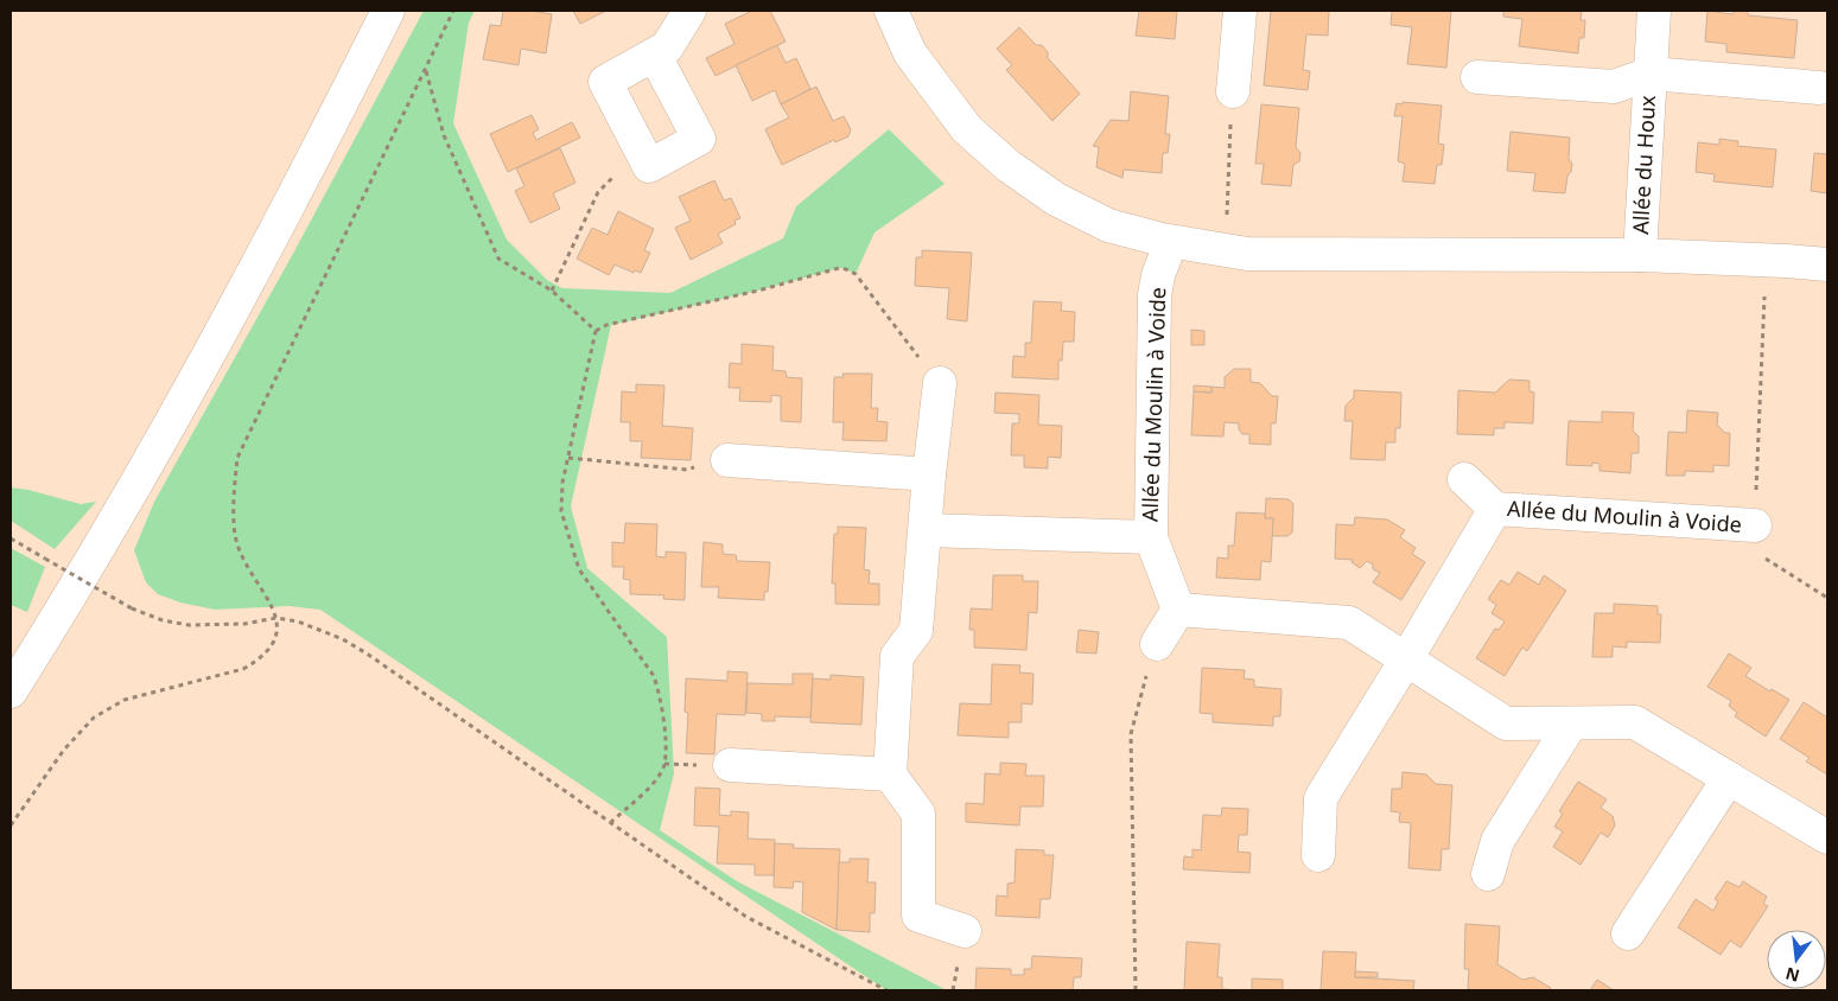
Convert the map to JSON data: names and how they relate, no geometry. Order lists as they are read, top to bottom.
{
  "streets": {
    "street": ["Allée du Houx", "Allée du Moulin à Voide"]
  },
  "north": "bottom"
}
